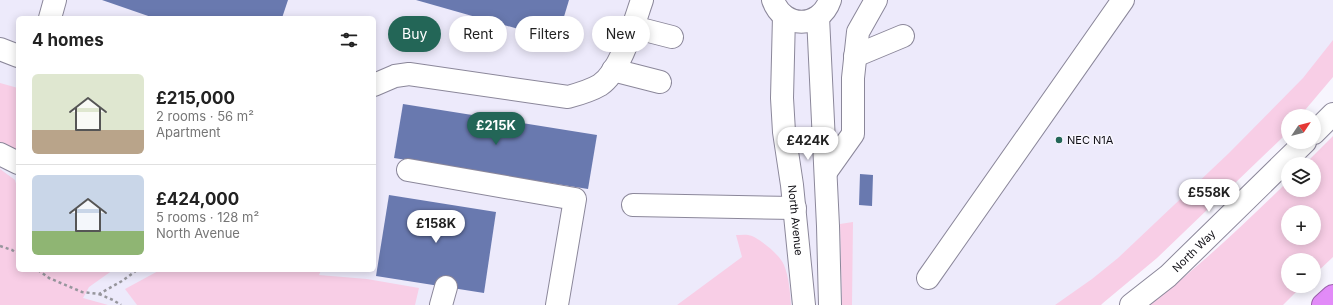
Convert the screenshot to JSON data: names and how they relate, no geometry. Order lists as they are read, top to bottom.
{
  "streets": {
    "street": ["North Avenue", "North Way"]
  },
  "places": ["NEC N1A"],
  "north": "top right",
  "page": {
    "chip": [
      "Buy",
      "Rent",
      "Filters",
      "New"
    ],
    "heading": "4 homes",
    "list": [
      {
        "name": "£215,000",
        "note": "2 rooms · 56 m² · Apartment"
      },
      {
        "name": "£424,000",
        "note": "5 rooms · 128 m² · North Avenue"
      }
    ],
    "map_buttons": ["+", "−"],
    "price": [
      "£215K",
      "£424K",
      "£558K",
      "£158K"
    ]
  }
}
